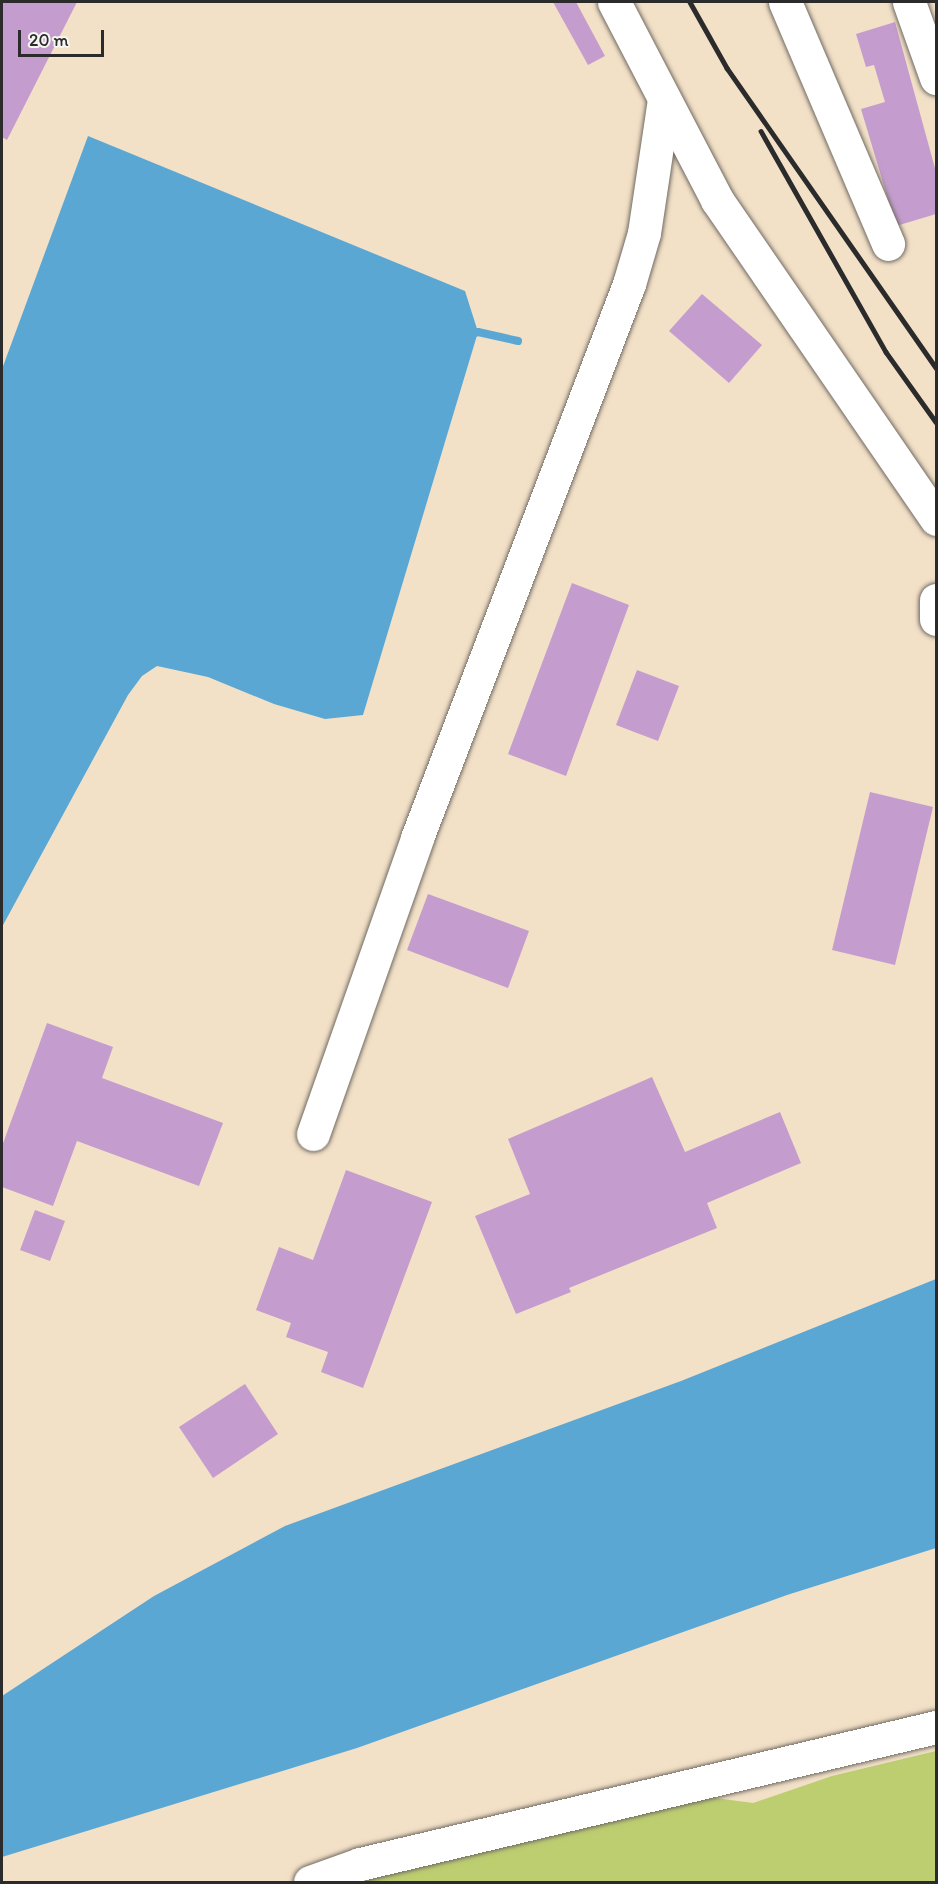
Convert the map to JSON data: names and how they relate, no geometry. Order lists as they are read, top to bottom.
{
  "scale_bar": "20 m"
}
